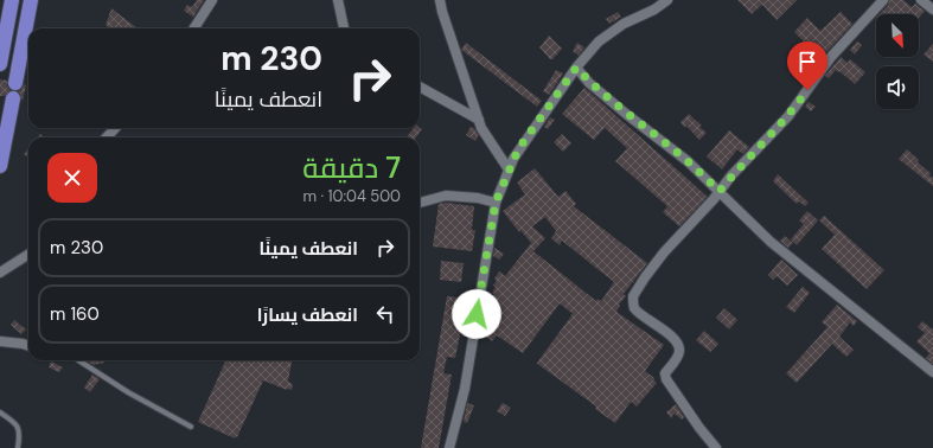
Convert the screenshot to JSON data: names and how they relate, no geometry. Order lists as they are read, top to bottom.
{
  "north": "bottom right",
  "page": {
    "turn": ["230 m", "انعطف يمينًا"],
    "heading": ["7 دقيقة", "500 m · 10:04"],
    "list": [
      {
        "name": "انعطف يمينًا",
        "value": "230 m"
      },
      {
        "name": "انعطف يسارًا",
        "value": "160 m"
      }
    ]
  }
}
